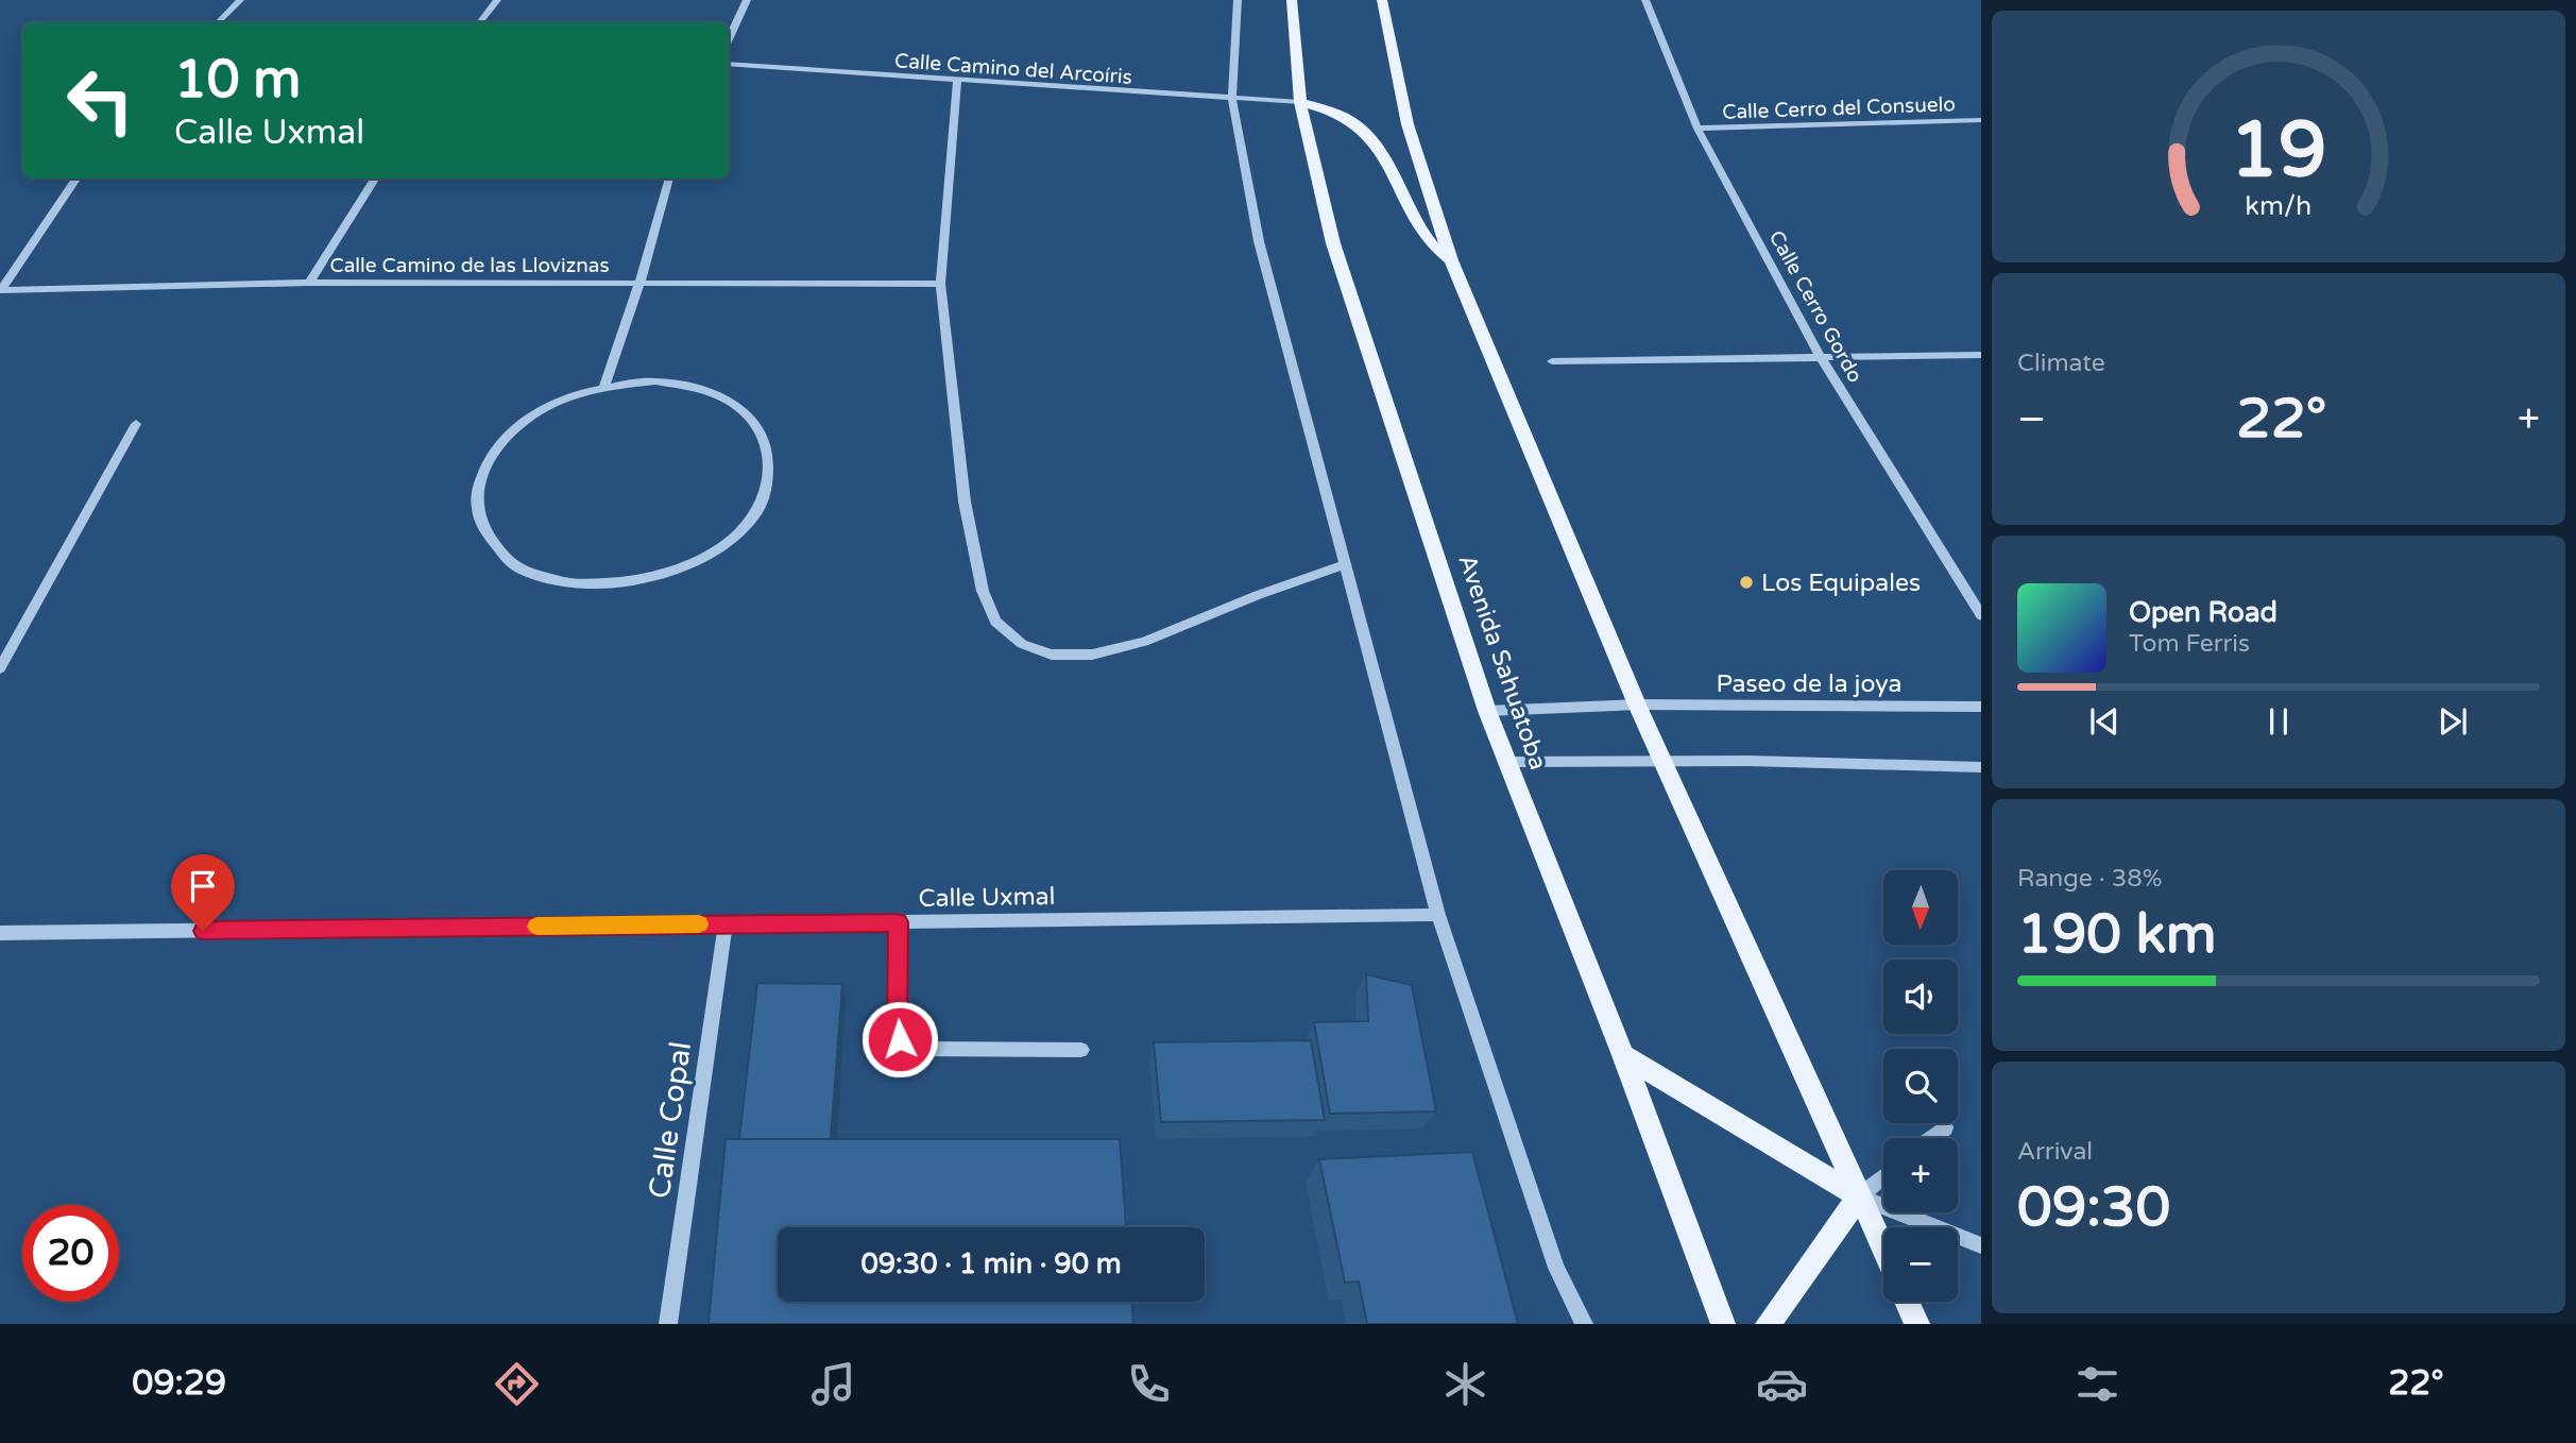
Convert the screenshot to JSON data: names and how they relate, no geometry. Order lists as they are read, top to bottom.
{
  "streets": {
    "main road": ["Avenida Sahuatoba"],
    "street": [
      "Calle Camino del Arcoíris",
      "Calle Cerro del Consuelo",
      "Calle Camino de las Lloviznas",
      "Calle Cerro Gordo",
      "Paseo de la joya",
      "Calle Uxmal",
      "Calle Copal"
    ]
  },
  "crossings": [
    ["Calle Camino del Arcoíris", "Avenida Sahuatoba"],
    ["Calle Cerro del Consuelo", "Calle Cerro Gordo"],
    ["Avenida Sahuatoba", "Paseo de la joya"],
    ["Calle Uxmal", "Calle Copal"]
  ],
  "places": ["Los Equipales"],
  "north": "bottom",
  "page": {
    "turn": ["10 m", "Calle Uxmal"],
    "tile": [
      "Climate",
      ["Range · 38%", "190 km"],
      ["Arrival", "09:30"]
    ],
    "heat": ["−", "22°", "+"],
    "song": ["Open Road", "Tom Ferris"],
    "map_buttons": ["+", "−"],
    "limit": "20",
    "trip": "09:30 · 1 min · 90 m",
    "tabs": ["09:29", "22°"],
    "gauge": ["19", "km/h"]
  }
}
